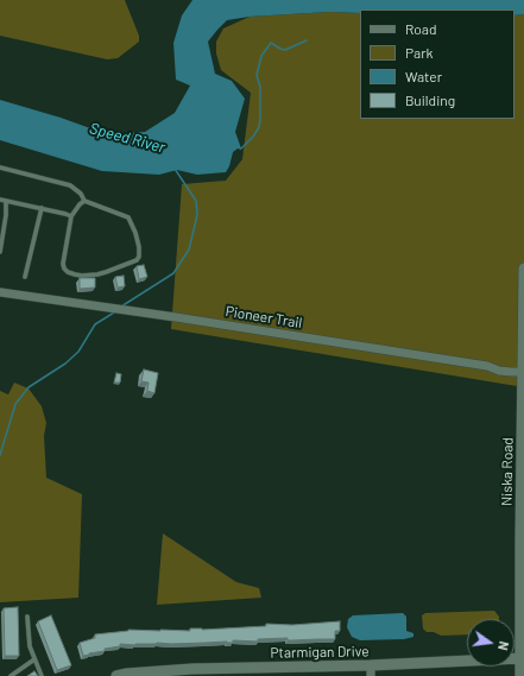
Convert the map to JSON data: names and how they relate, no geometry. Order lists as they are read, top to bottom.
{
  "streets": {
    "street": ["Pioneer Trail", "Niska Road", "Ptarmigan Drive"]
  },
  "crossings": [
    ["Pioneer Trail", "Niska Road"],
    ["Niska Road", "Ptarmigan Drive"]
  ],
  "water": ["Speed River"],
  "legend": [
    "Road",
    "Park",
    "Water",
    "Building"
  ],
  "north": "right"
}
